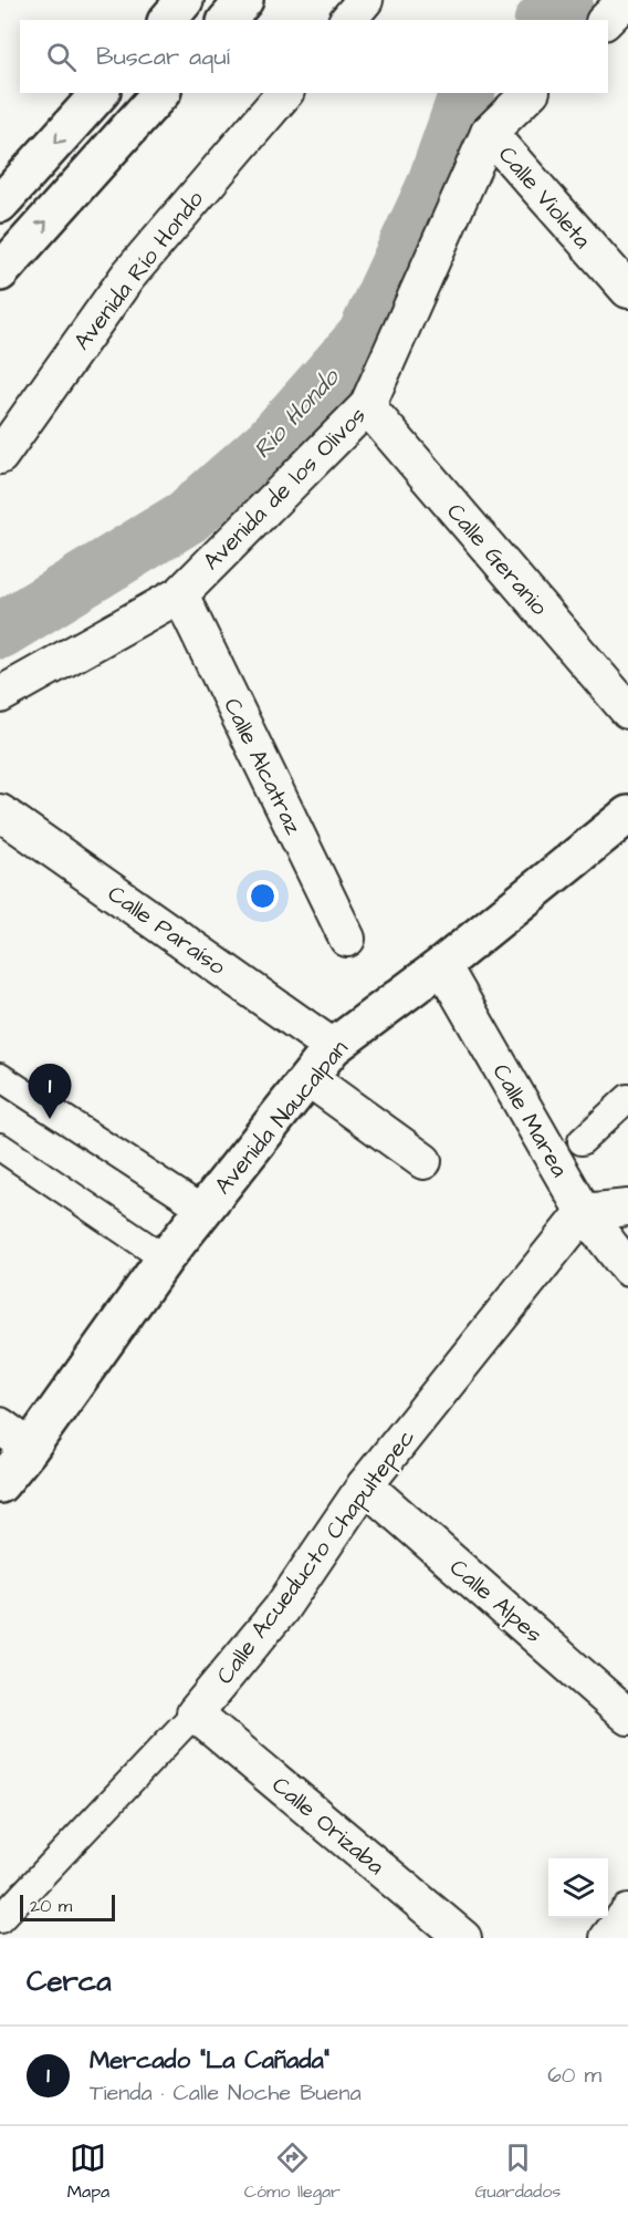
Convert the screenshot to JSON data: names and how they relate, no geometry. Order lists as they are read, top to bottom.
{
  "streets": {
    "main road": ["Avenida Naucalpan"],
    "street": [
      "Calle Violeta",
      "Avenida Río Hondo",
      "Avenida de los Olivos",
      "Calle Geranio",
      "Calle Alcatraz",
      "Calle Paraíso",
      "Calle Marea",
      "Calle Acueducto Chapultepec",
      "Calle Alpes",
      "Calle Orizaba"
    ]
  },
  "crossings": [
    ["Calle Violeta", "Avenida de los Olivos"],
    ["Avenida de los Olivos", "Calle Geranio"],
    ["Avenida de los Olivos", "Calle Alcatraz"],
    ["Calle Paraíso", "Avenida Naucalpan"],
    ["Avenida Naucalpan", "Calle Marea"],
    ["Calle Marea", "Calle Acueducto Chapultepec"],
    ["Calle Acueducto Chapultepec", "Calle Alpes"],
    ["Calle Acueducto Chapultepec", "Calle Orizaba"]
  ],
  "water": ["Rio Hondo"],
  "scale_bar": "20 m",
  "page": {
    "search": "Buscar aquí",
    "pins": "1",
    "scale": "20 m",
    "heading": "Cerca",
    "list": [
      {
        "mark": "1",
        "name": "Mercado \"La Cañada\"",
        "note": "Tienda · Calle Noche Buena",
        "value": "60 m"
      }
    ],
    "nav": ["Mapa", "Cómo llegar", "Guardados"]
  }
}
